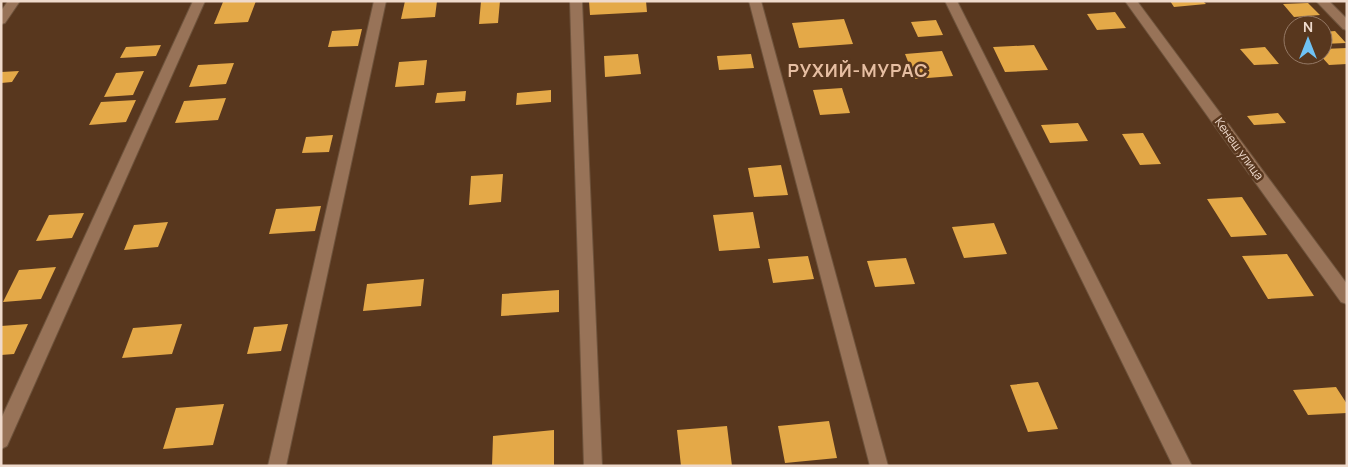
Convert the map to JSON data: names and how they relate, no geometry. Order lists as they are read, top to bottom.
{
  "streets": {
    "street": ["Кенеш улица"]
  },
  "districts": ["РУХИЙ-МУРАС"],
  "north": "top"
}
